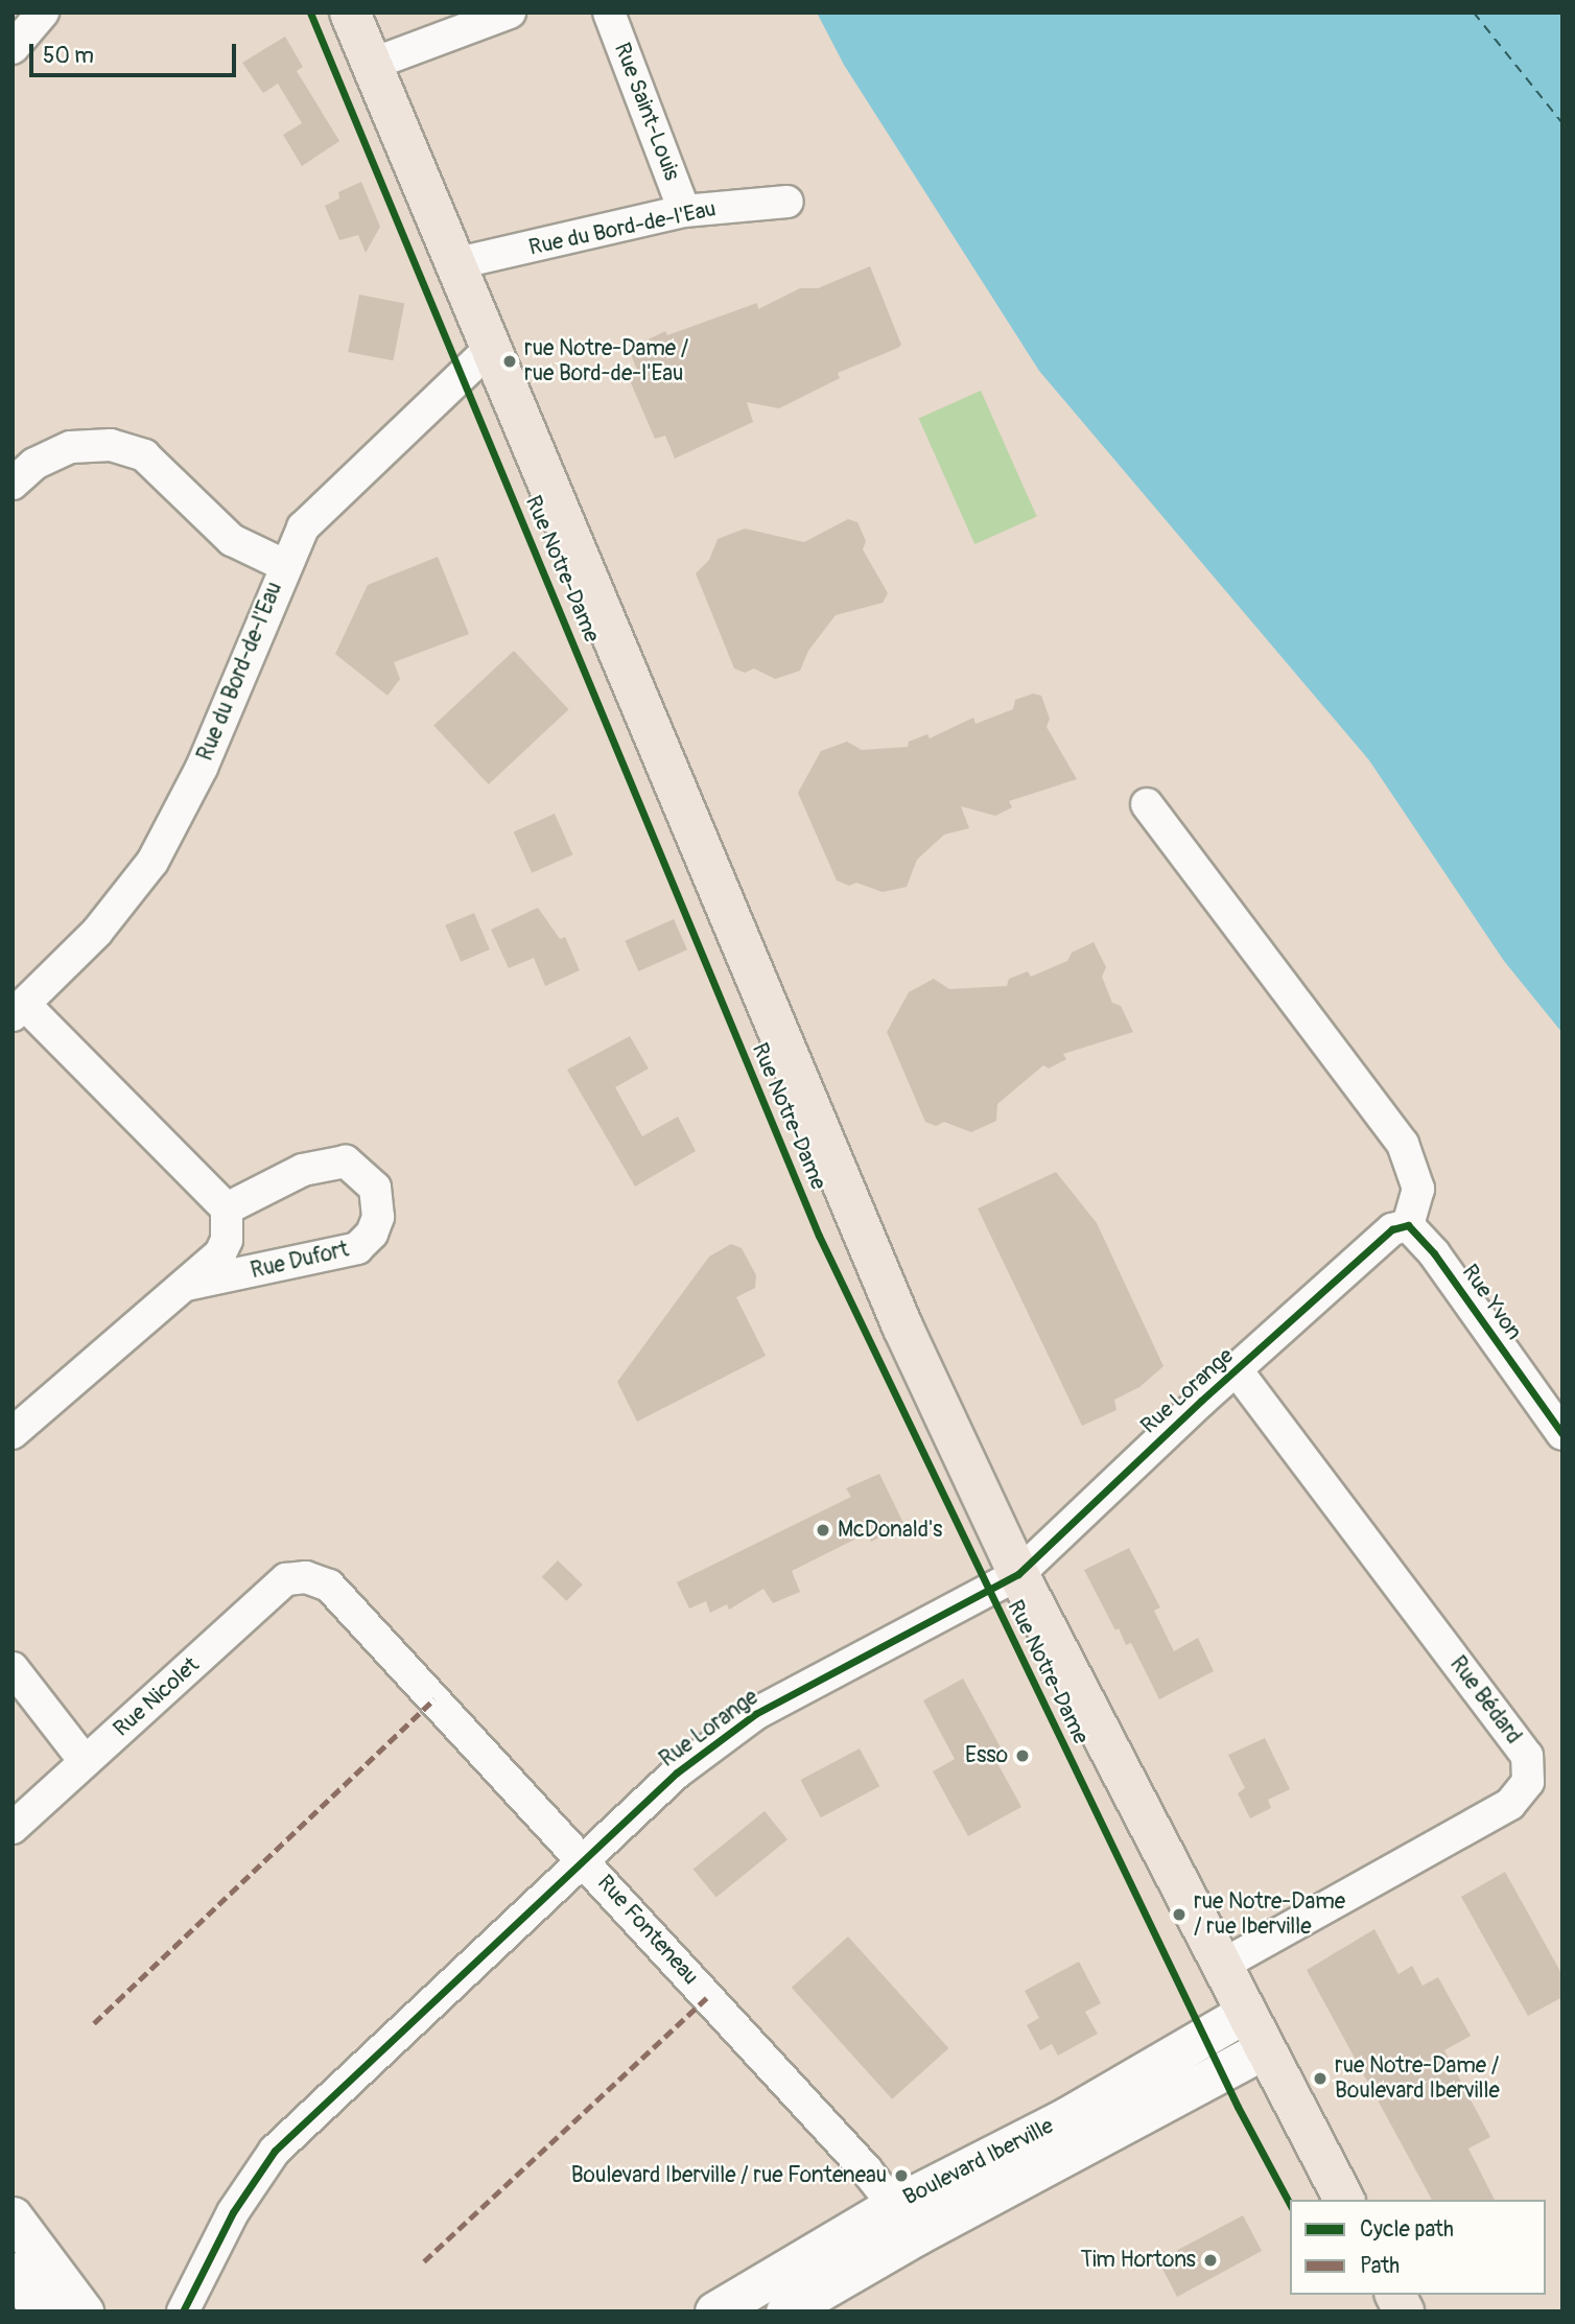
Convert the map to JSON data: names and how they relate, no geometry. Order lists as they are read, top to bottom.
{
  "streets": {
    "main road": ["Rue Notre-Dame"],
    "street": [
      "Rue Saint-Louis",
      "Rue du Bord-de-l'Eau",
      "Rue Dufort",
      "Rue Yvon",
      "Rue Lorange",
      "Rue Nicolet",
      "Rue Bédard",
      "Rue Fonteneau",
      "Boulevard Iberville"
    ]
  },
  "crossings": [
    ["Rue Saint-Louis", "Rue du Bord-de-l'Eau"],
    ["Rue du Bord-de-l'Eau", "Rue Notre-Dame"],
    ["Rue Notre-Dame", "Rue Lorange"],
    ["Rue Notre-Dame", "Rue Bédard"],
    ["Rue Notre-Dame", "Boulevard Iberville"],
    ["Rue Yvon", "Rue Lorange"],
    ["Rue Lorange", "Rue Bédard"],
    ["Rue Lorange", "Rue Fonteneau"],
    ["Rue Nicolet", "Rue Fonteneau"],
    ["Rue Fonteneau", "Boulevard Iberville"]
  ],
  "places": [
    "rue Notre-Dame / rue Bord-de-l'Eau",
    "McDonald's",
    "Esso",
    "rue Notre-Dame / rue Iberville",
    "rue Notre-Dame / Boulevard Iberville",
    "Boulevard Iberville / rue Fonteneau",
    "Tim Hortons"
  ],
  "legend": ["Cycle path", "Path"],
  "scale_bar": "50 m"
}
